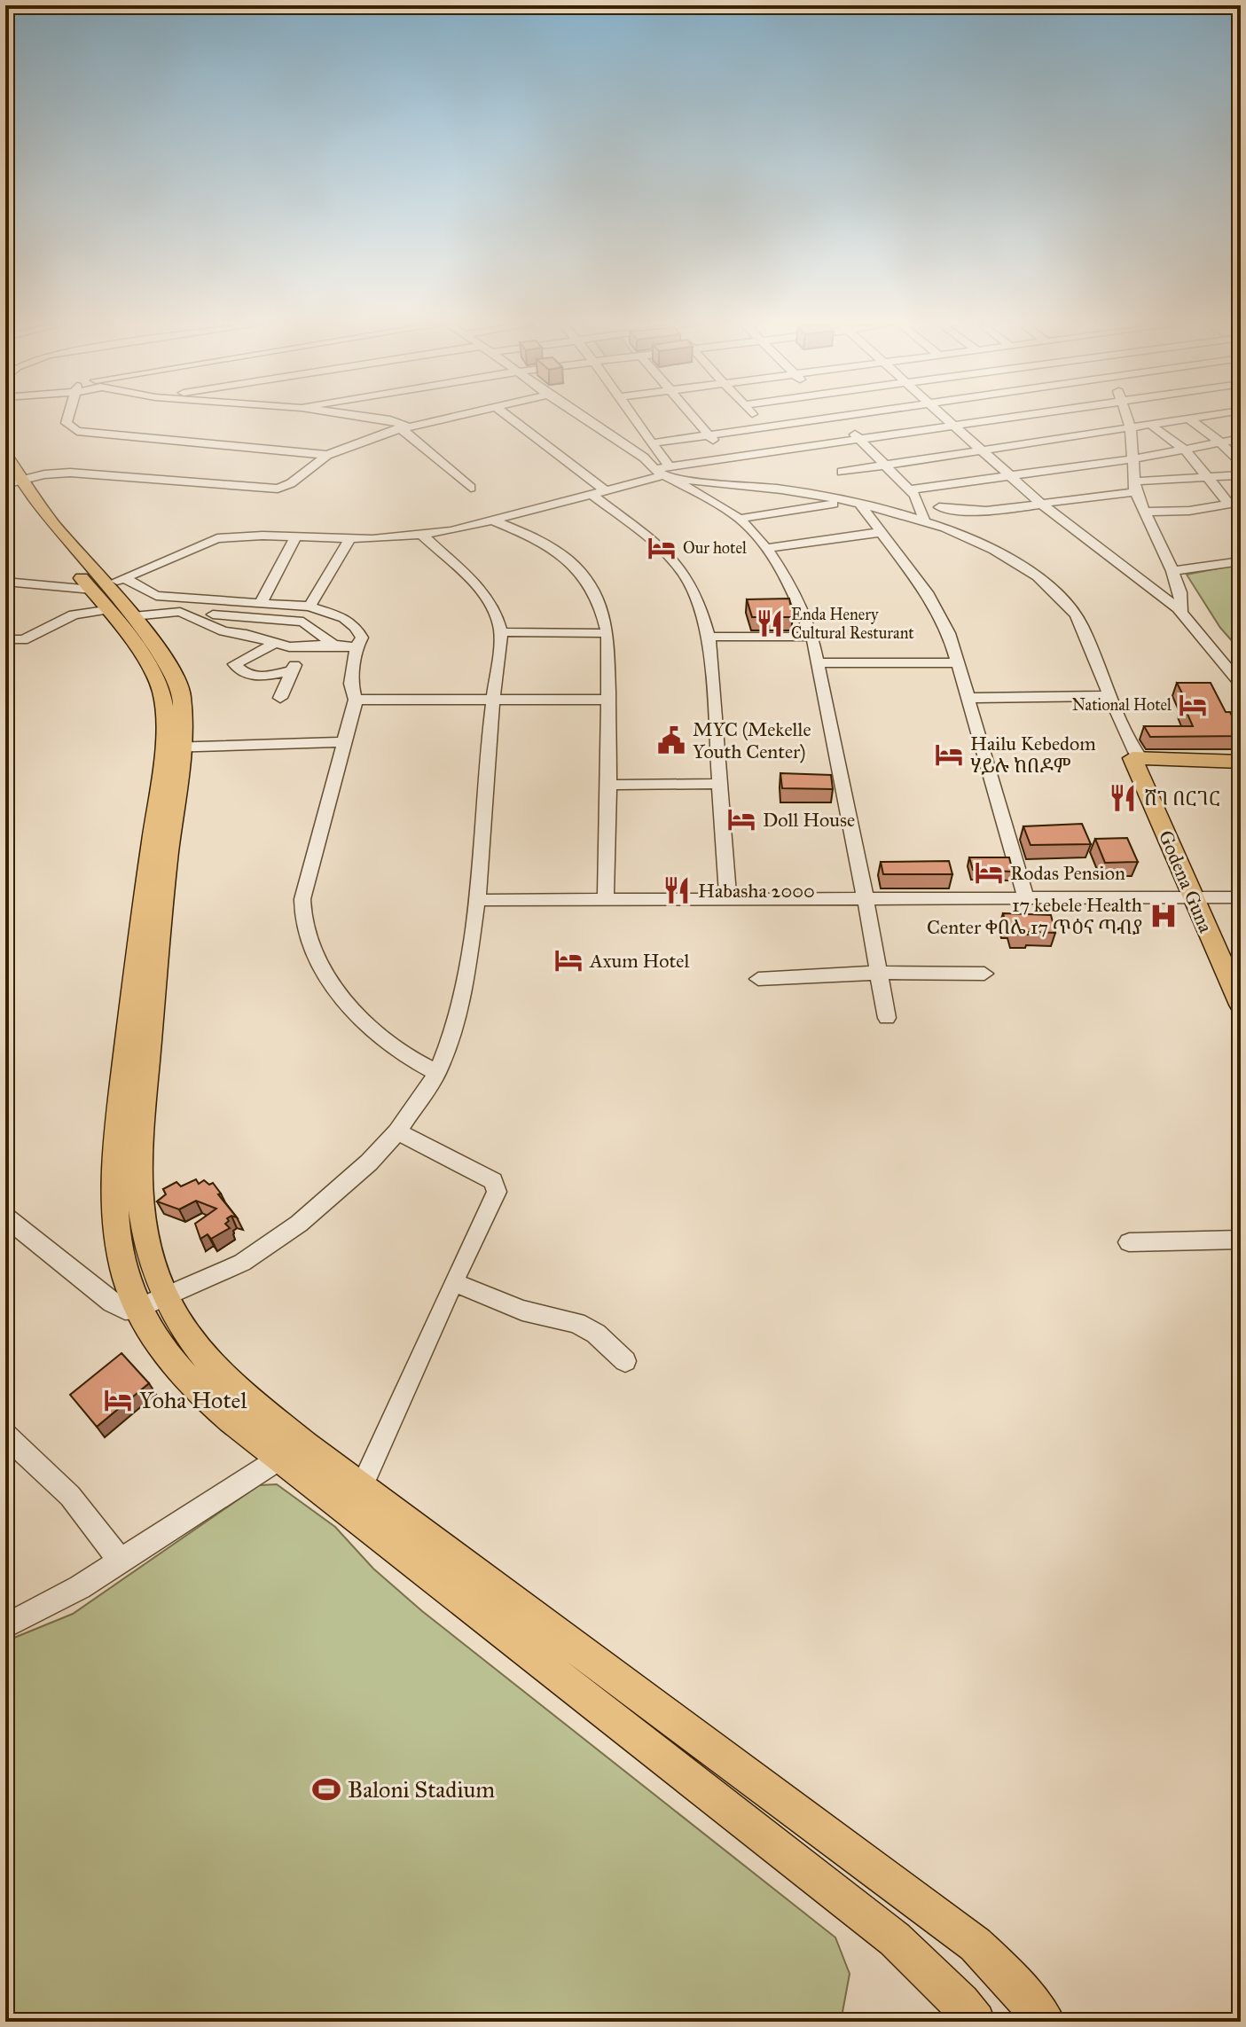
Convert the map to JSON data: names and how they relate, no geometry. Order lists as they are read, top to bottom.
{
  "streets": {
    "main road": ["Godena Guna"]
  },
  "places": {
    "hotel": [
      "Our hotel",
      "National Hotel",
      "Hailu Kebedom ሃይሉ ከበዶም",
      "Doll House",
      "Rodas Pension",
      "Axum Hotel",
      "Yoha Hotel"
    ],
    "restaurant": ["Enda Henery Cultural Resturant", "ሸገ በርገር", "Habasha 2000"],
    "public building": ["MYC (Mekelle Youth Center)"],
    "hospital": ["17 kebele Health Center ቀበሌ 17 ጥዕና ጣብያ"],
    "sports": ["Baloni Stadium"]
  }
}
